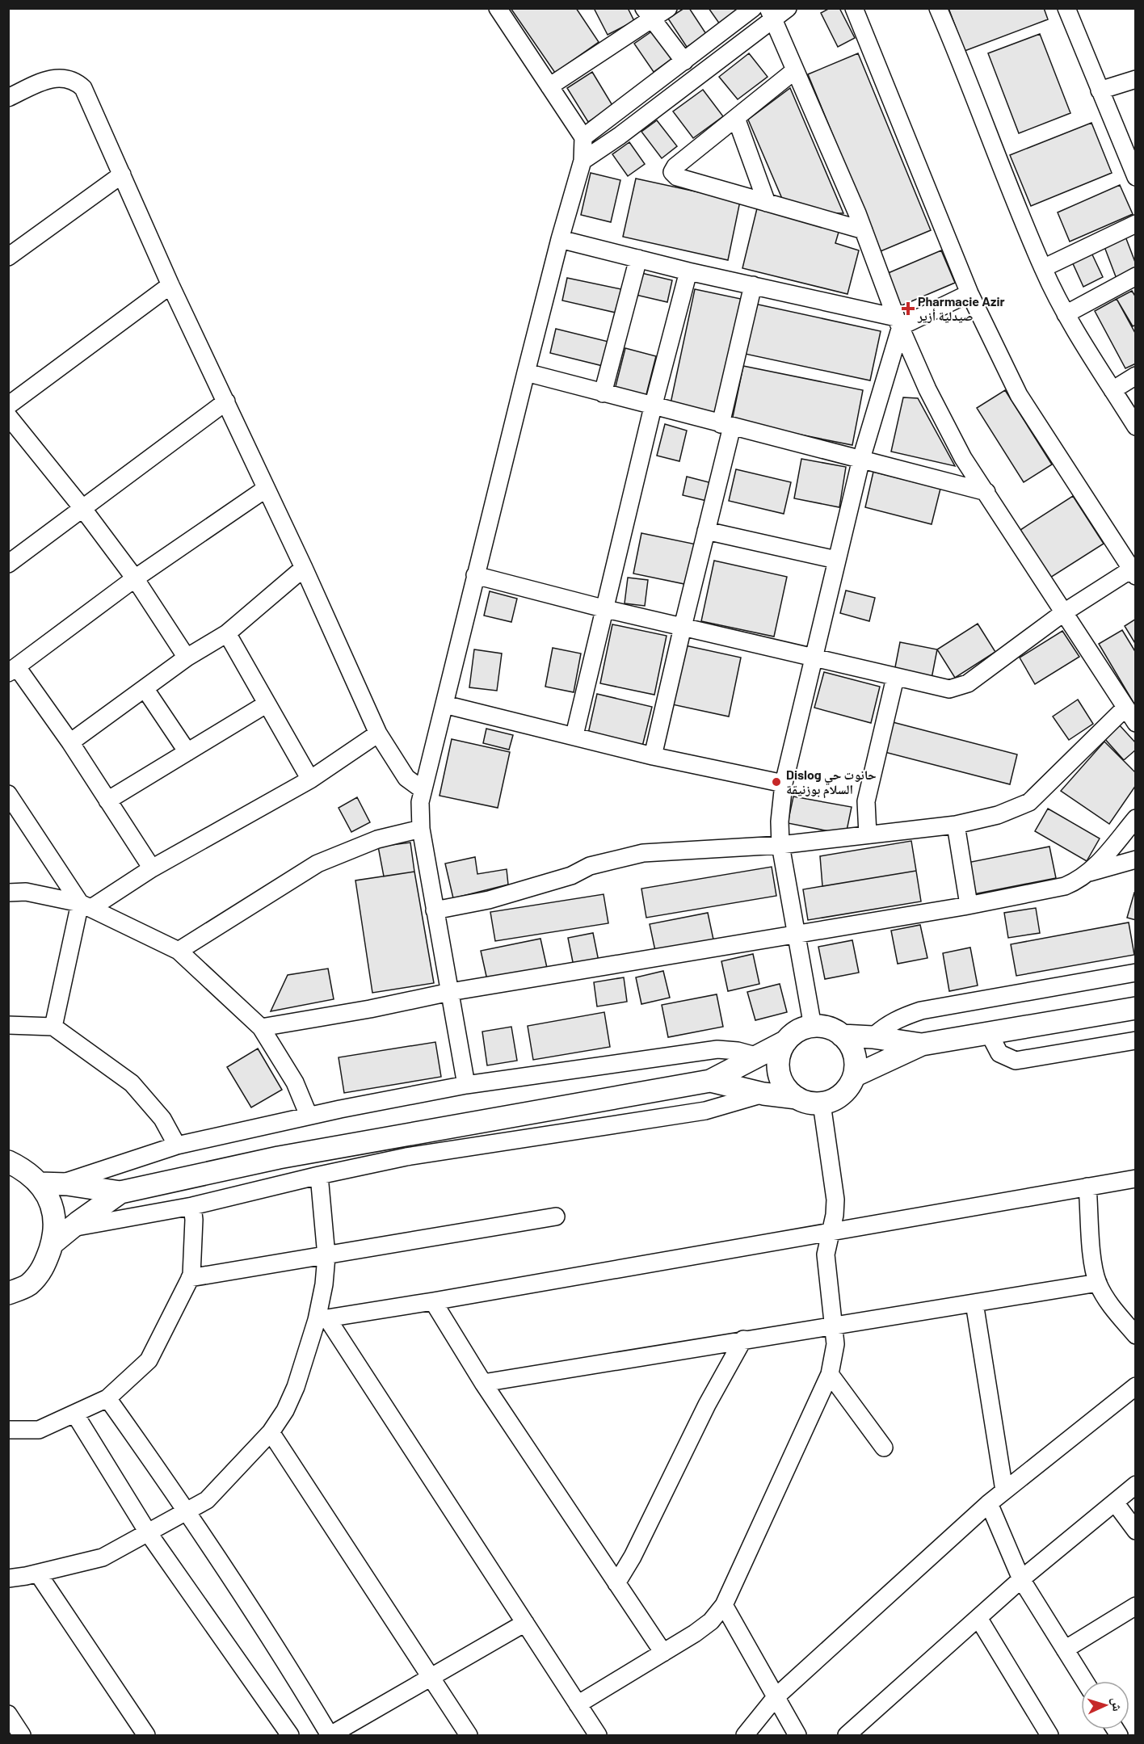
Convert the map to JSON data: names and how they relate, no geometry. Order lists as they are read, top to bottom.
{
  "places": {
    "health": ["Pharmacie Azir صيدلية أزير"],
    "other": ["Dislog حانوت حي السلام بوزنيقة"]
  },
  "north": "right"
}
